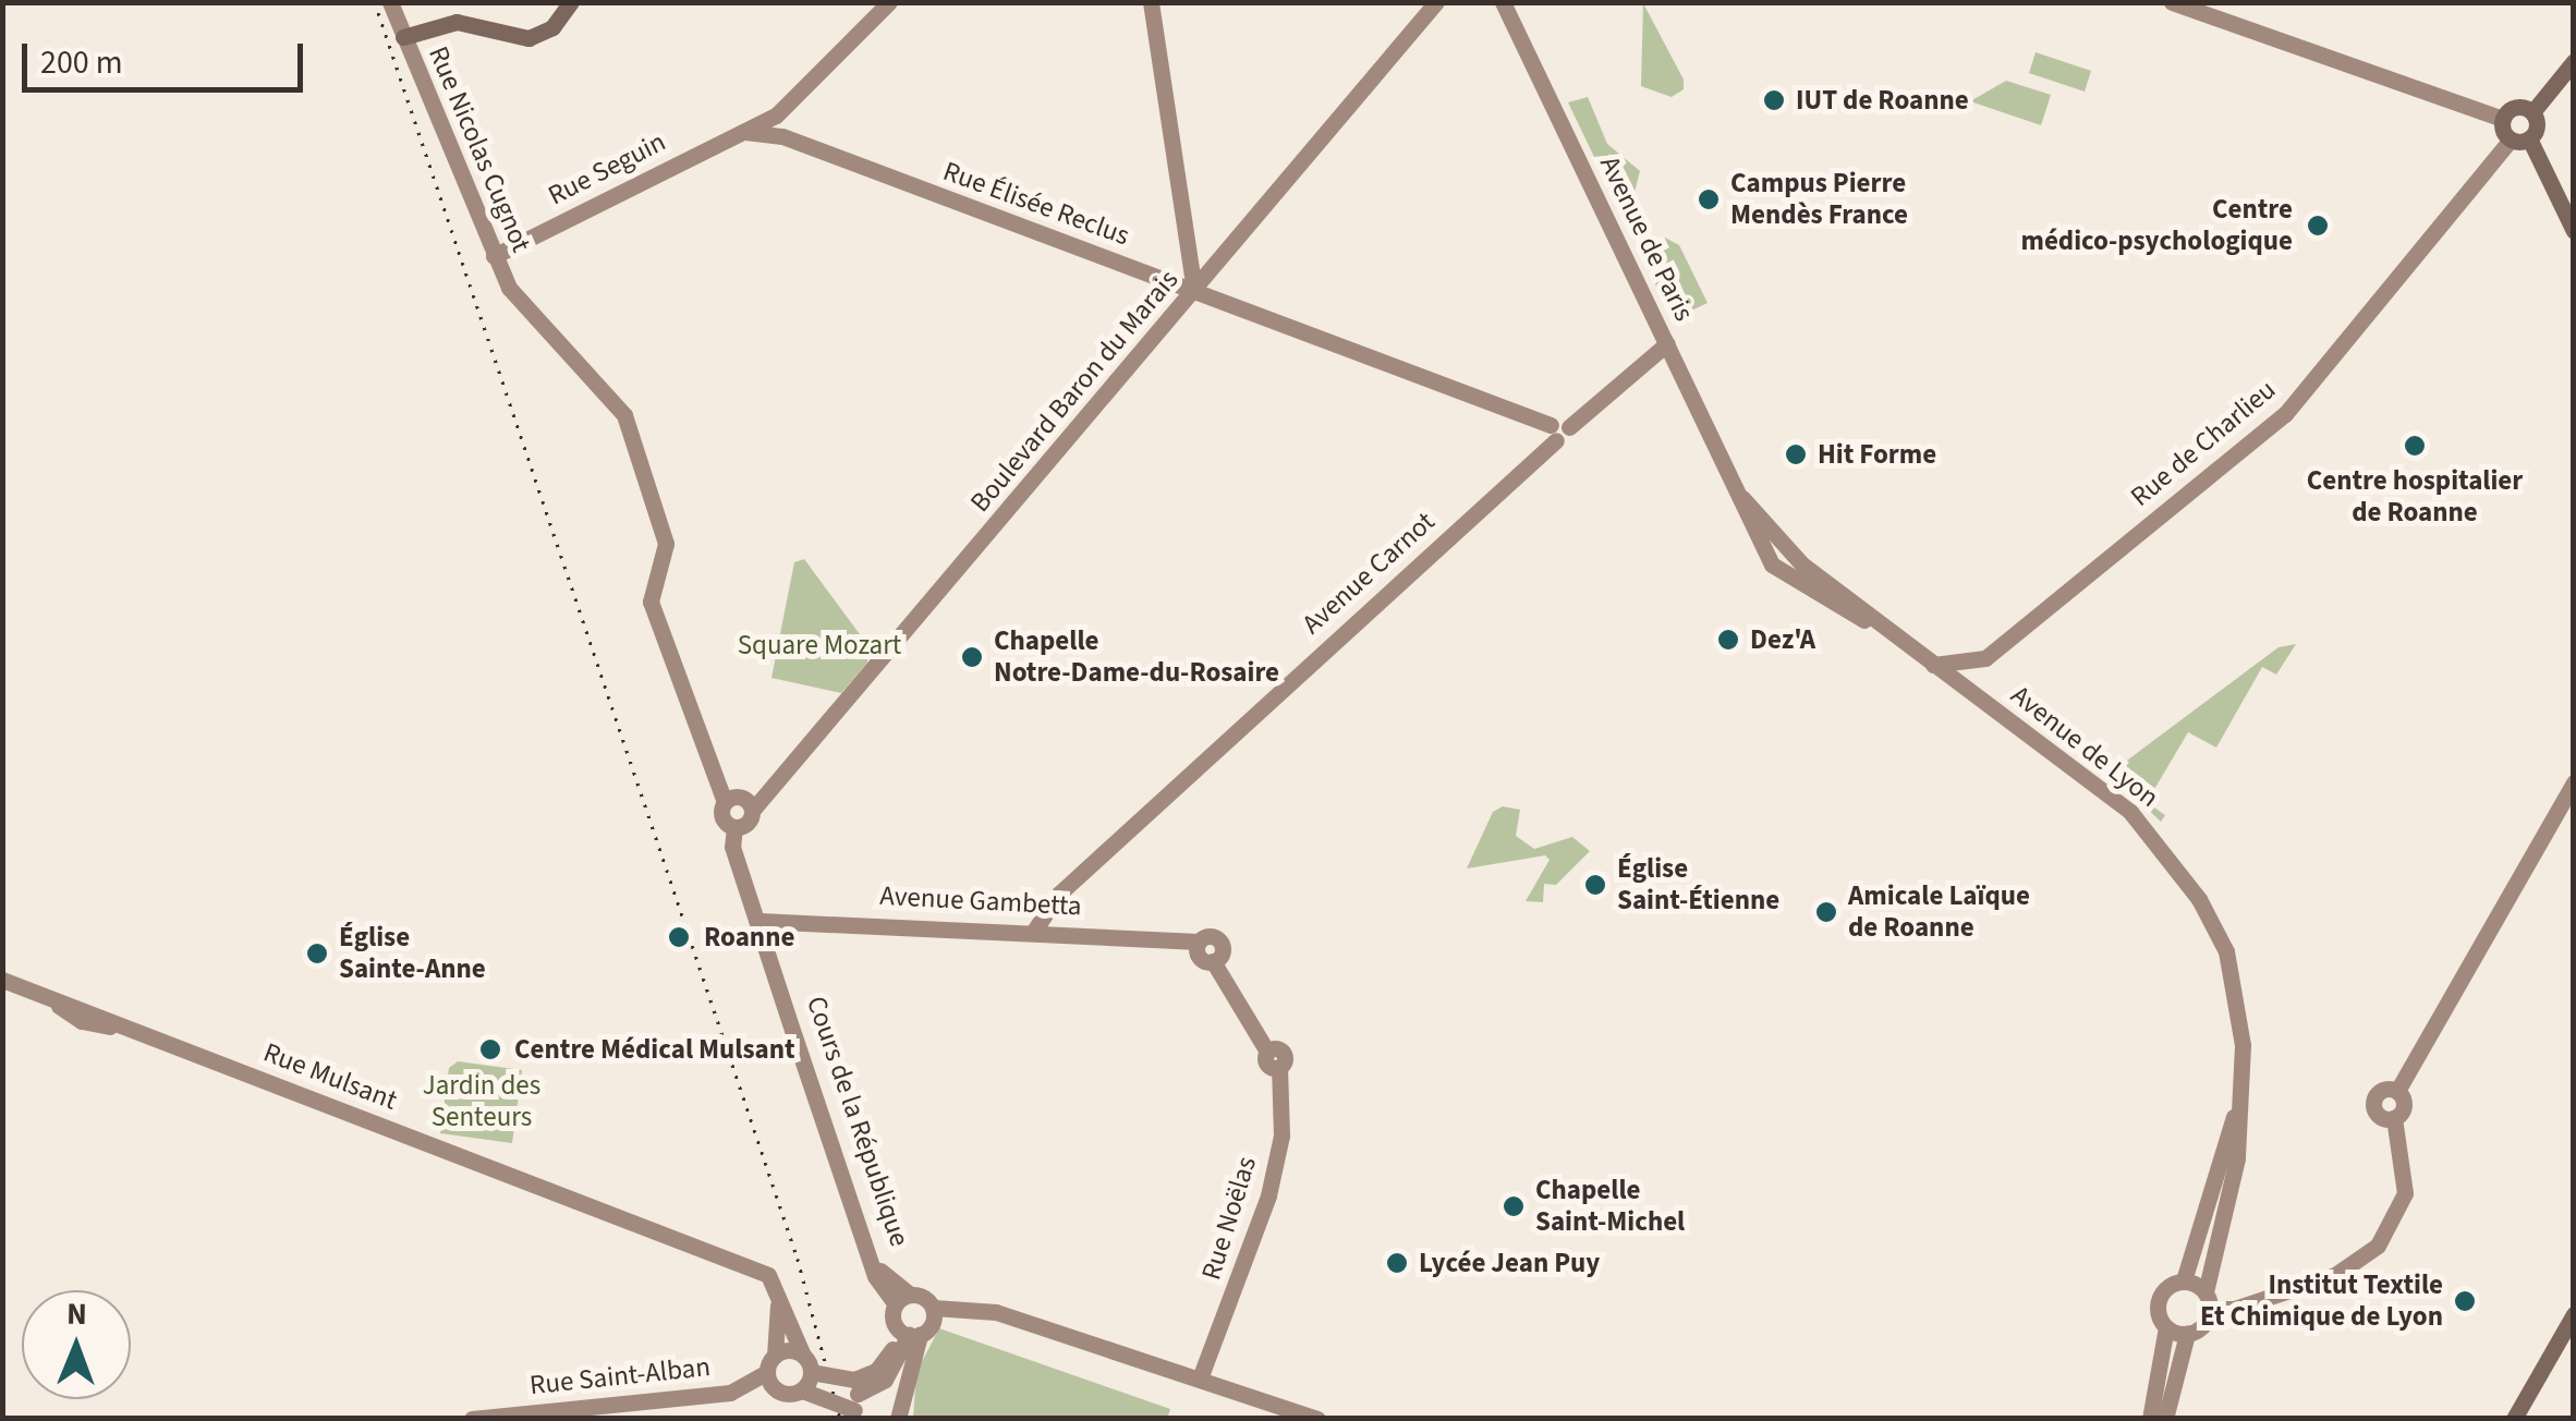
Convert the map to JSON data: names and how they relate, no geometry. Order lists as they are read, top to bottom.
{
  "streets": {
    "street": [
      "Rue Nicolas Cugnot",
      "Rue Seguin",
      "Rue Élisée Reclus",
      "Avenue de Paris",
      "Boulevard Baron du Marais",
      "Rue de Charlieu",
      "Avenue Carnot",
      "Avenue de Lyon",
      "Avenue Gambetta",
      "Rue Mulsant",
      "Cours de la République",
      "Rue Noëlas",
      "Rue Saint-Alban"
    ]
  },
  "crossings": [
    ["Rue Nicolas Cugnot", "Rue Seguin"],
    ["Rue Nicolas Cugnot", "Boulevard Baron du Marais"],
    ["Rue Nicolas Cugnot", "Cours de la République"],
    ["Rue Seguin", "Rue Élisée Reclus"],
    ["Rue Élisée Reclus", "Boulevard Baron du Marais"],
    ["Rue Élisée Reclus", "Avenue Carnot"],
    ["Avenue de Paris", "Avenue Carnot"],
    ["Avenue de Paris", "Avenue de Lyon"],
    ["Boulevard Baron du Marais", "Cours de la République"],
    ["Avenue Carnot", "Avenue Gambetta"],
    ["Avenue Gambetta", "Cours de la République"],
    ["Avenue Gambetta", "Rue Noëlas"]
  ],
  "parks": ["Square Mozart", "Jardin des Senteurs"],
  "places": [
    "IUT de Roanne",
    "Campus Pierre Mendès France",
    "Centre médico-psychologique",
    "Centre hospitalier de Roanne",
    "Hit Forme",
    "Dez'A",
    "Chapelle Notre-Dame-du-Rosaire",
    "Église Saint-Étienne",
    "Amicale Laïque de Roanne",
    "Roanne",
    "Église Sainte-Anne",
    "Centre Médical Mulsant",
    "Chapelle Saint-Michel",
    "Lycée Jean Puy",
    "Institut Textile Et Chimique de Lyon"
  ],
  "scale_bar": "200 m",
  "north": "top"
}
